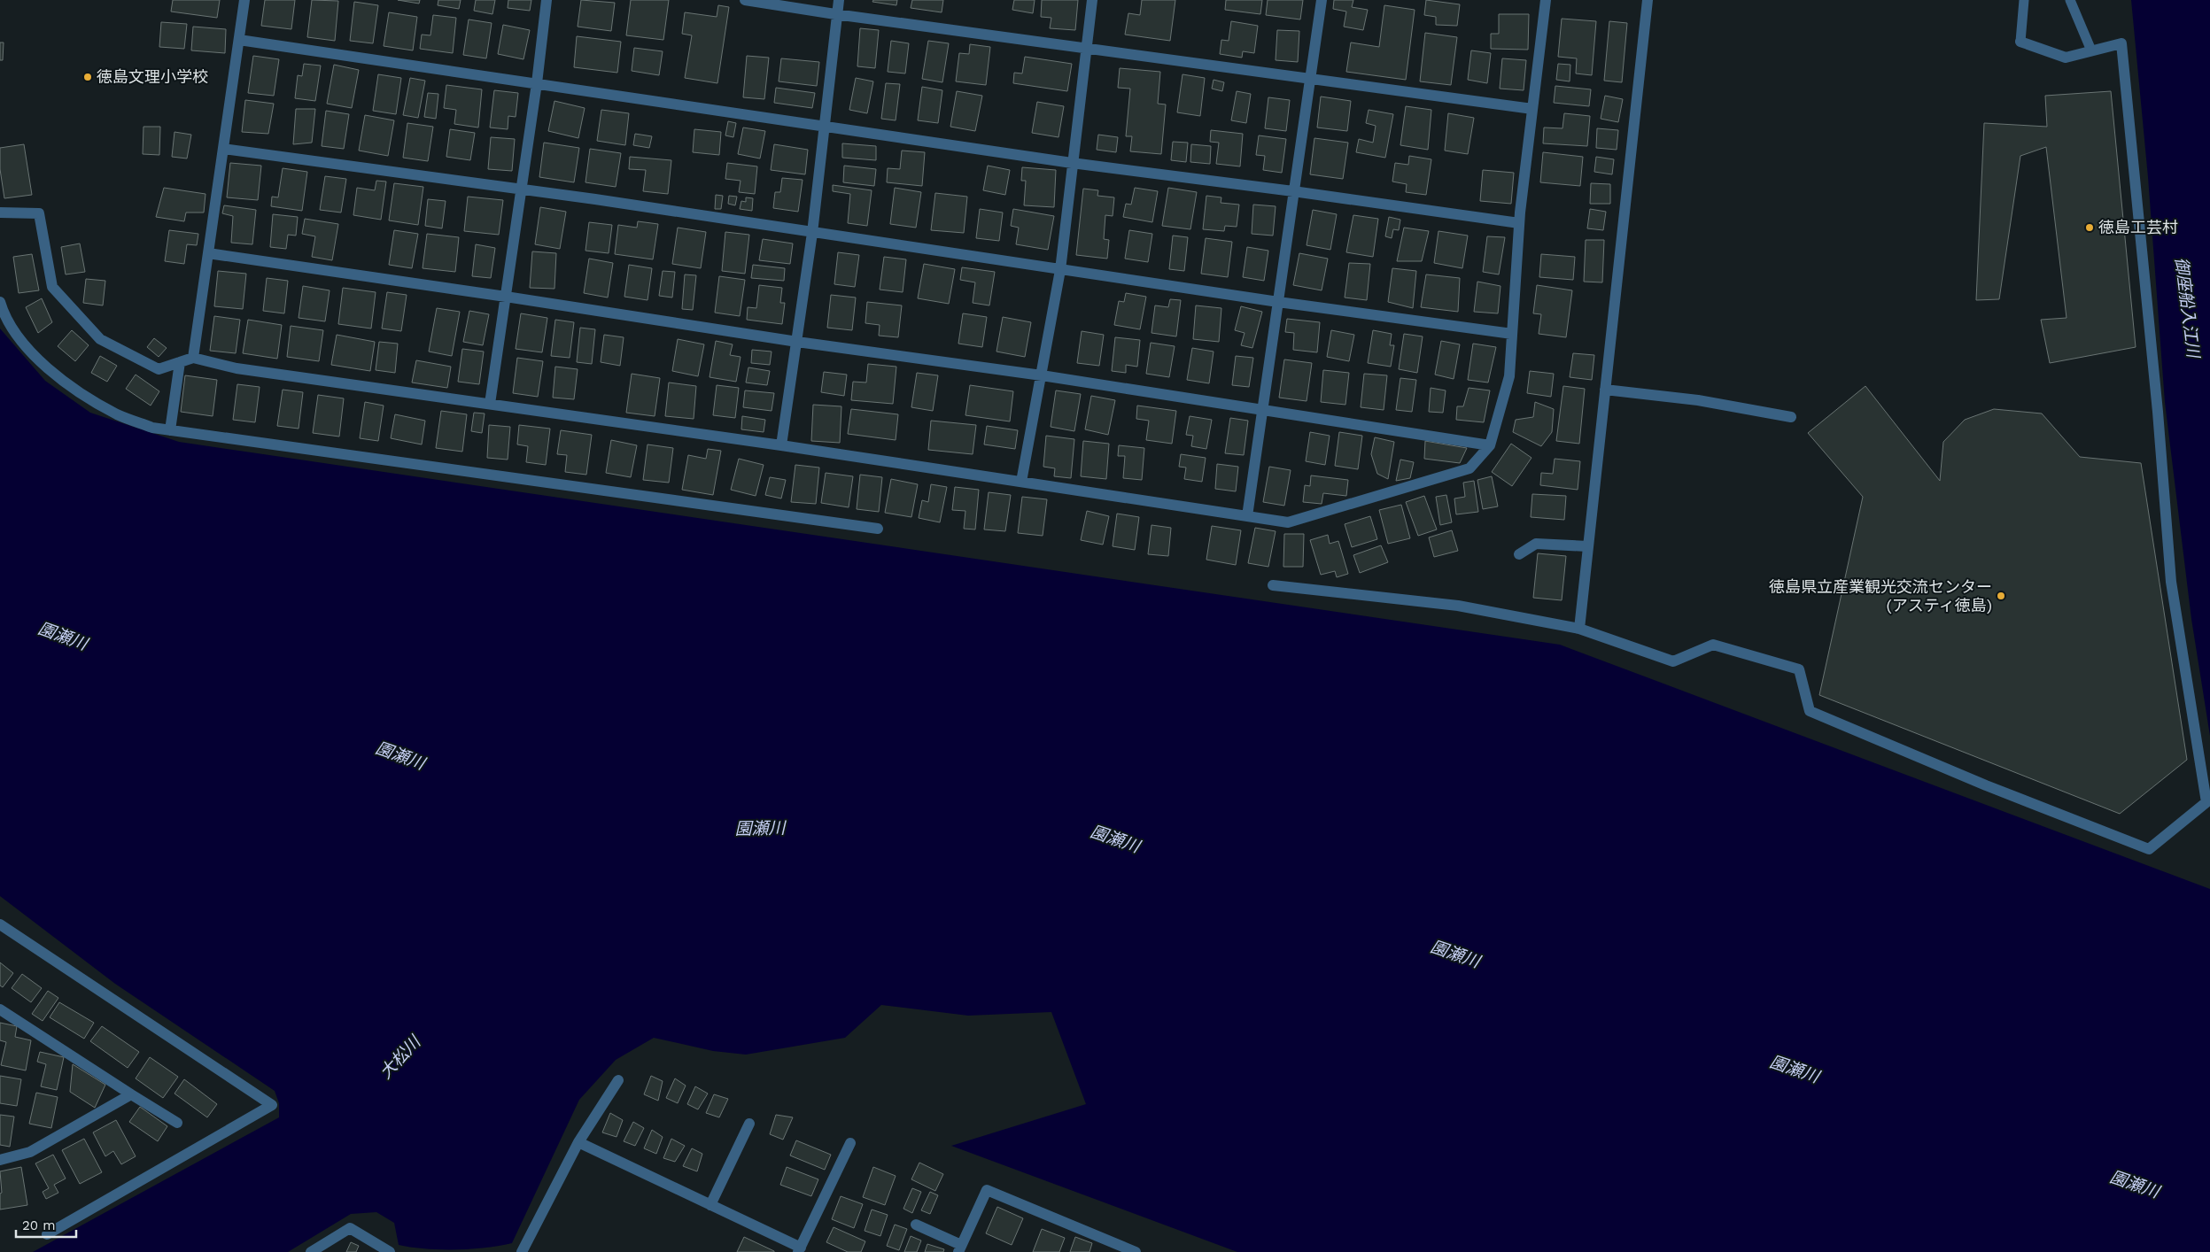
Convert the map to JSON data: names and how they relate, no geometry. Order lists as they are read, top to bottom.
{
  "water": ["御座船入江川", "園瀬川", "大松川"],
  "places": ["徳島文理小学校", "徳島工芸村", "徳島県立産業観光交流センター (アスティ徳島)"],
  "scale_bar": "20 m"
}
